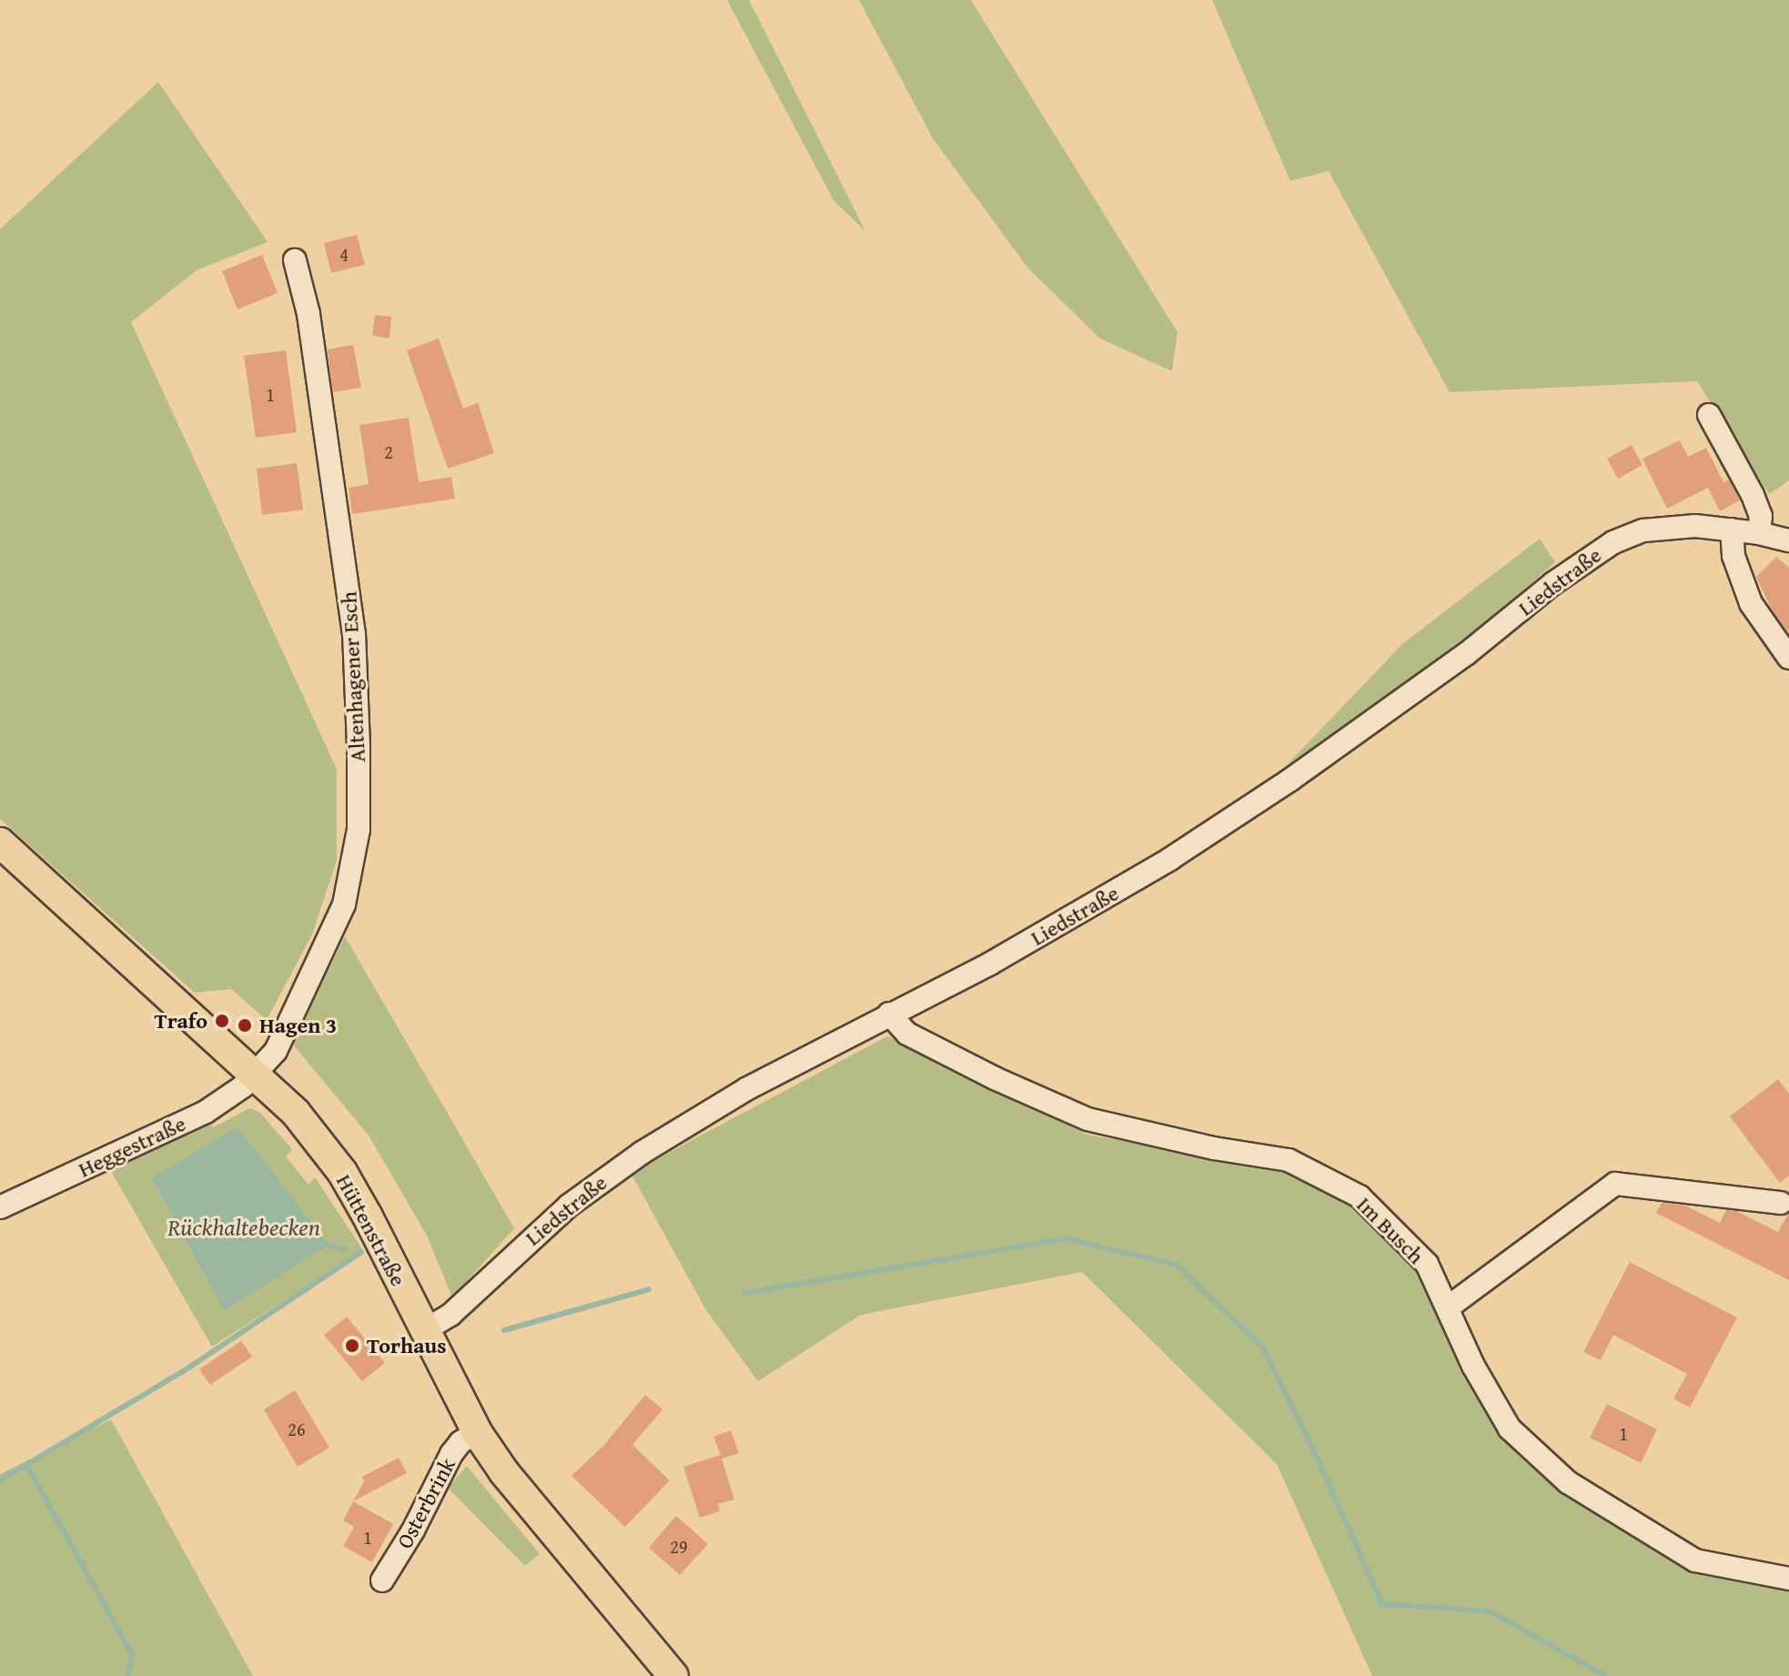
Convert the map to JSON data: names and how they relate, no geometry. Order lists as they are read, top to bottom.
{
  "streets": {
    "main road": ["Hüttenstraße"],
    "street": [
      "Liedstraße",
      "Altenhagener Esch",
      "Heggestraße",
      "Im Busch",
      "Osterbrink"
    ]
  },
  "crossings": [
    ["Liedstraße", "Hüttenstraße"],
    ["Liedstraße", "Im Busch"],
    ["Altenhagener Esch", "Heggestraße"],
    ["Altenhagener Esch", "Hüttenstraße"],
    ["Heggestraße", "Hüttenstraße"],
    ["Hüttenstraße", "Osterbrink"]
  ],
  "water": ["Rückhaltebecken"],
  "places": ["Trafo", "Hagen 3", "Torhaus"],
  "house_numbers": [
    "4",
    "1",
    "2",
    "26",
    "1",
    "1",
    "29"
  ]
}
